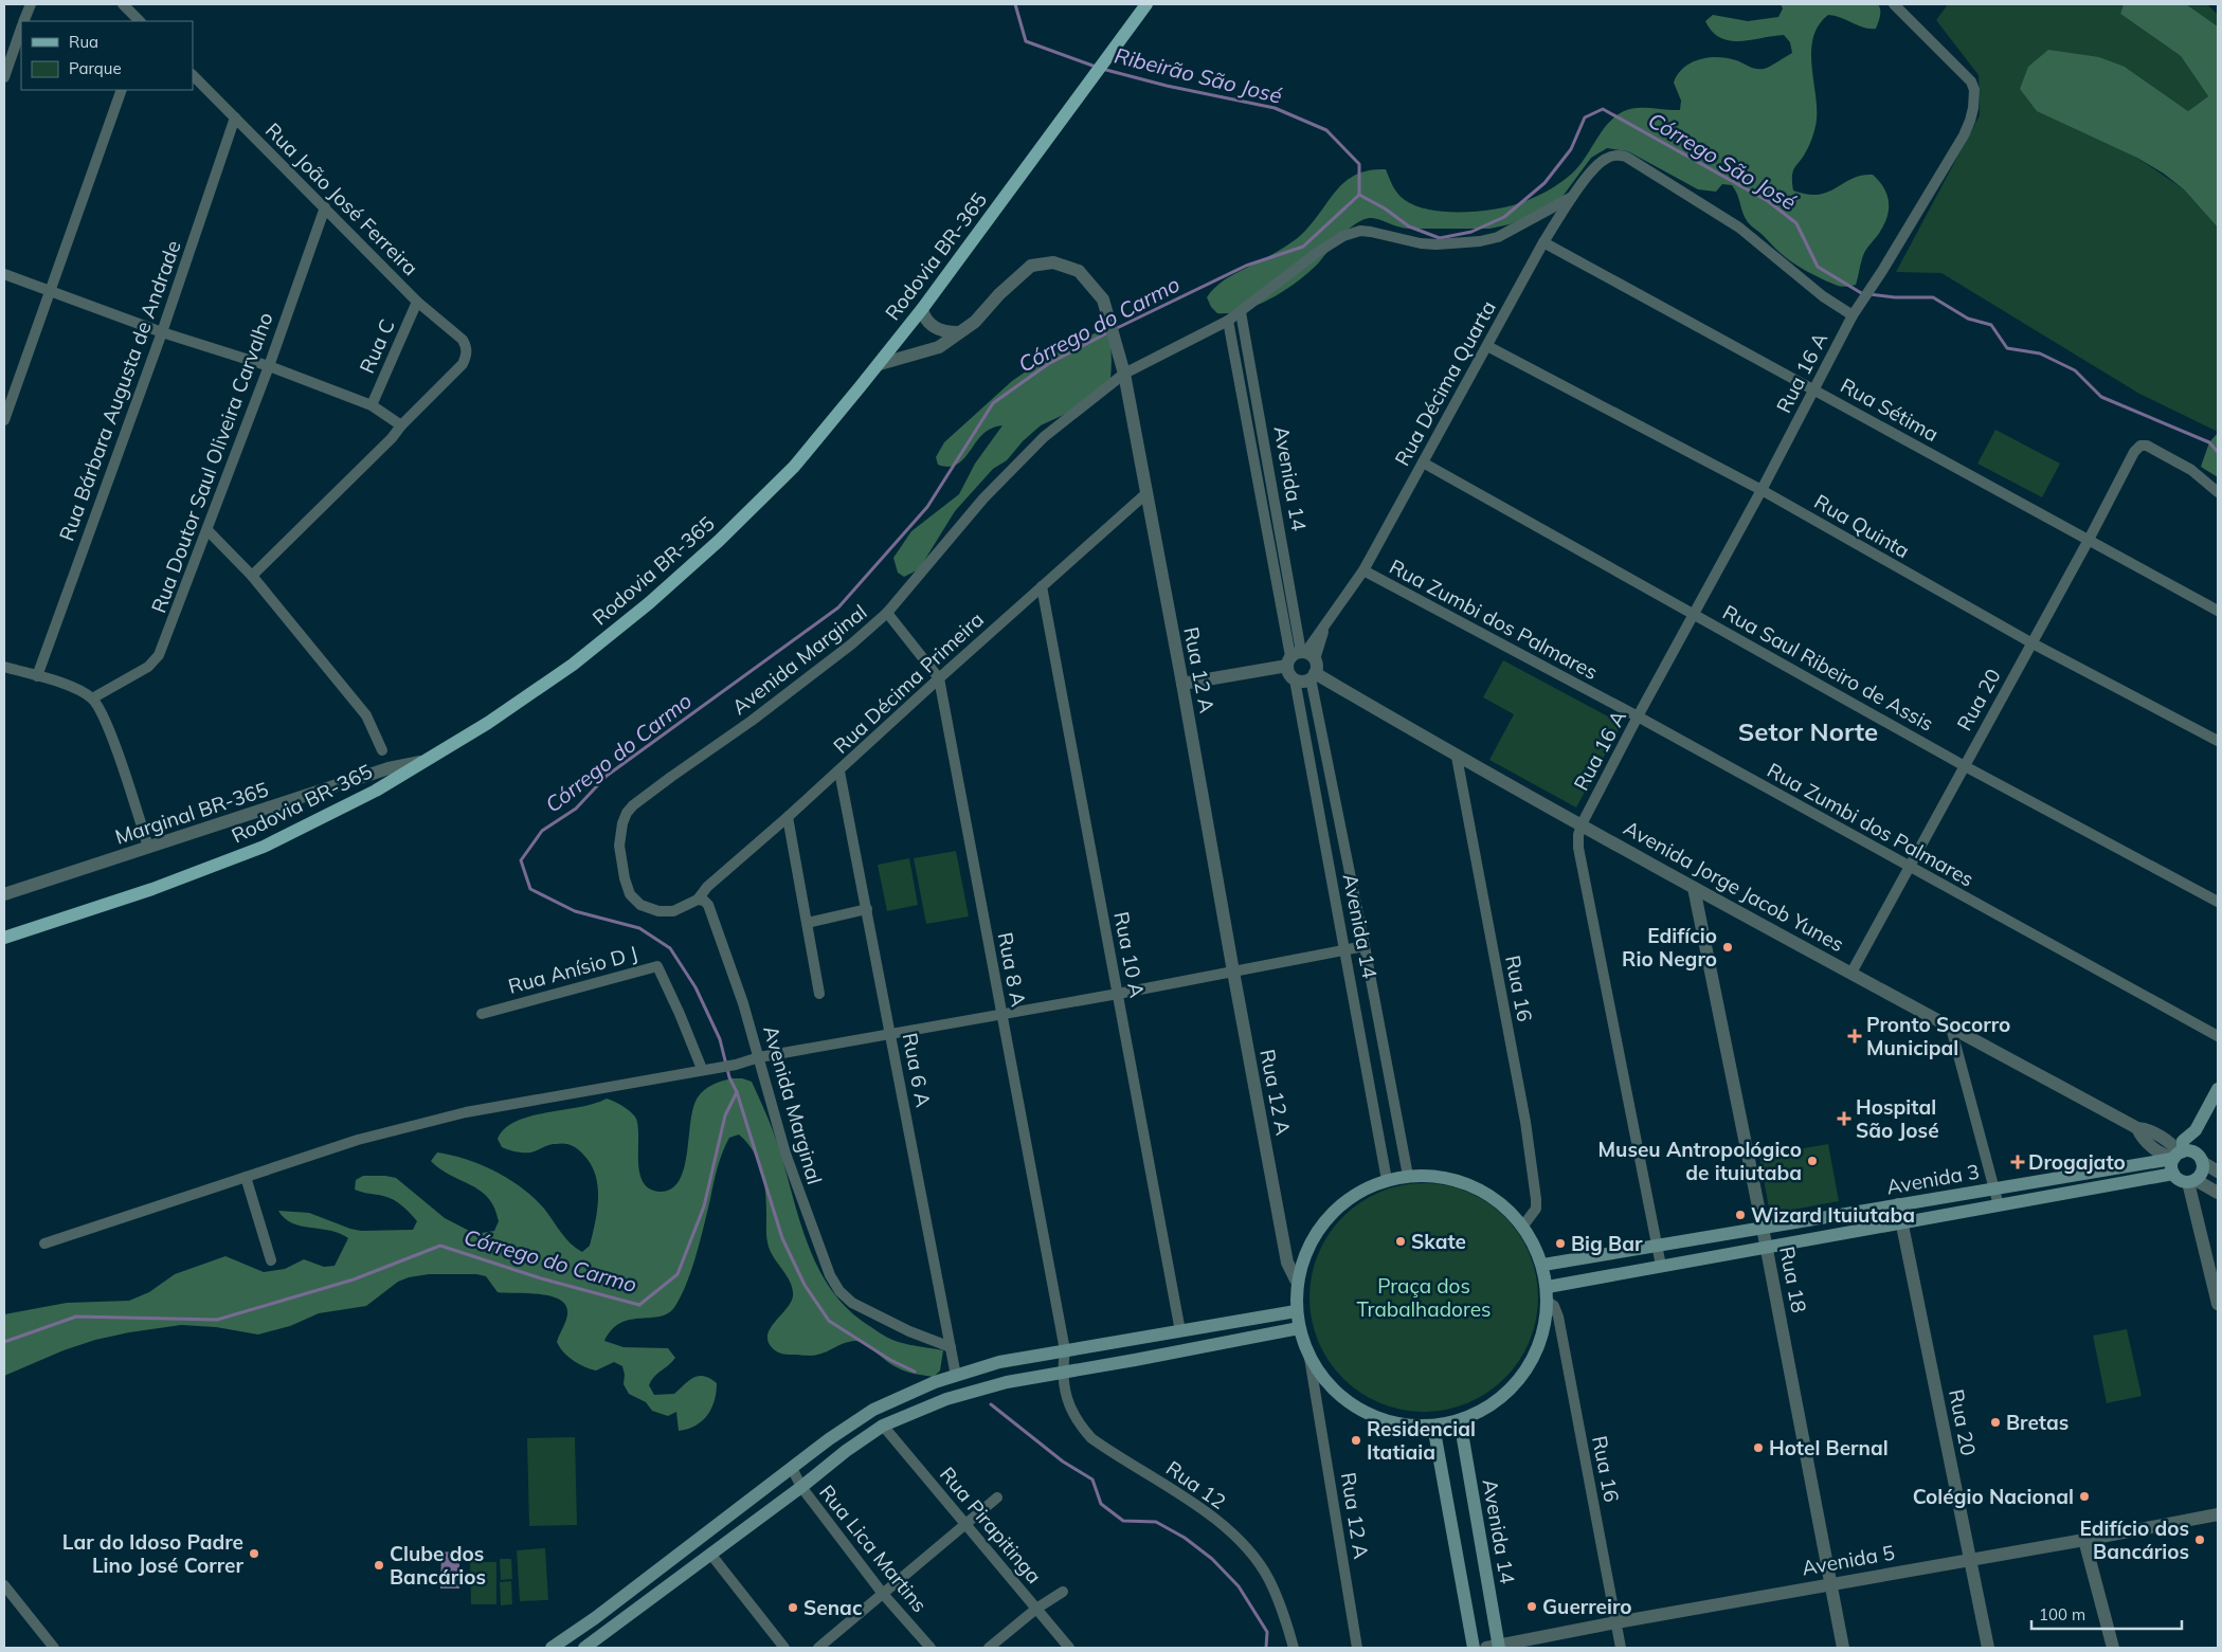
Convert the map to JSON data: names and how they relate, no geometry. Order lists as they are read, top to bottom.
{
  "streets": {
    "main road": ["Rodovia BR-365", "Avenida 14", "Avenida 3"],
    "street": [
      "Rua João José Ferreira",
      "Rua C",
      "Rua 16 A",
      "Rua Décima Quarta",
      "Rua Bárbara Augusta de Andrade",
      "Rua Sétima",
      "Rua Doutor Saul Oliveira Carvalho",
      "Rua Quinta",
      "Rua Zumbi dos Palmares",
      "Avenida Marginal",
      "Rua Saul Ribeiro de Assis",
      "Rua 12 A",
      "Rua Décima Primeira",
      "Rua 20",
      "Marginal BR-365",
      "Avenida Jorge Jacob Yunes",
      "Rua 10 A",
      "Rua Anísio D J",
      "Rua 8 A",
      "Rua 16",
      "Rua 6 A",
      "Rua 18",
      "Rua 12",
      "Rua Pirapitinga",
      "Rua Lica Martins",
      "Avenida 5"
    ]
  },
  "crossings": [
    ["Rua João José Ferreira", "Rua C"],
    ["Rua João José Ferreira", "Rua Bárbara Augusta de Andrade"],
    ["Rua João José Ferreira", "Rua Doutor Saul Oliveira Carvalho"],
    ["Rodovia BR-365", "Rua 12 A"],
    ["Rodovia BR-365", "Marginal BR-365"],
    ["Rua 16 A", "Rua Décima Quarta"],
    ["Rua 16 A", "Rua Sétima"],
    ["Rua 16 A", "Rua Quinta"],
    ["Rua 16 A", "Rua Zumbi dos Palmares"],
    ["Rua 16 A", "Rua Saul Ribeiro de Assis"],
    ["Rua 16 A", "Avenida Jorge Jacob Yunes"],
    ["Rua 16 A", "Avenida 3"],
    ["Rua Décima Quarta", "Rua Sétima"],
    ["Rua Décima Quarta", "Avenida 14"],
    ["Rua Décima Quarta", "Rua Quinta"],
    ["Rua Décima Quarta", "Rua Zumbi dos Palmares"],
    ["Rua Décima Quarta", "Avenida Marginal"],
    ["Rua Décima Quarta", "Rua Saul Ribeiro de Assis"],
    ["Rua Décima Quarta", "Avenida Jorge Jacob Yunes"],
    ["Rua Sétima", "Rua 20"],
    ["Avenida 14", "Avenida Marginal"],
    ["Avenida 14", "Avenida Jorge Jacob Yunes"],
    ["Avenida 14", "Avenida 5"],
    ["Rua Quinta", "Rua 20"],
    ["Rua Zumbi dos Palmares", "Rua 20"],
    ["Avenida Marginal", "Rua 12 A"],
    ["Avenida Marginal", "Rua Décima Primeira"],
    ["Avenida Marginal", "Rua 8 A"],
    ["Avenida Marginal", "Rua 6 A"],
    ["Rua Saul Ribeiro de Assis", "Rua 20"],
    ["Rua 12 A", "Rua Décima Primeira"],
    ["Rua Décima Primeira", "Rua 10 A"],
    ["Rua Décima Primeira", "Rua 8 A"],
    ["Rua Décima Primeira", "Rua 6 A"],
    ["Rua 20", "Avenida Jorge Jacob Yunes"],
    ["Rua 20", "Avenida 3"],
    ["Rua 20", "Avenida 5"],
    ["Avenida Jorge Jacob Yunes", "Rua 16"],
    ["Avenida Jorge Jacob Yunes", "Avenida 3"],
    ["Avenida Jorge Jacob Yunes", "Rua 18"],
    ["Rua 8 A", "Rua 12"],
    ["Rua 16", "Avenida 5"],
    ["Avenida 3", "Rua 18"],
    ["Rua 18", "Avenida 5"]
  ],
  "districts": ["Setor Norte"],
  "water": ["Ribeirão São José", "Córrego São José", "Córrego do Carmo"],
  "parks": ["Praça dos Trabalhadores"],
  "places": {
    "other": [
      "Edifício Rio Negro",
      "Museu Antropológico de ituiutaba",
      "Wizard Ituiutaba",
      "Skate",
      "Big Bar",
      "Bretas",
      "Residencial Itatiaia",
      "Hotel Bernal",
      "Colégio Nacional",
      "Edifício dos Bancários",
      "Lar do Idoso Padre Lino José Correr",
      "Clube dos Bancários",
      "Guerreiro",
      "Senac"
    ],
    "health": ["Pronto Socorro Municipal", "Hospital São José", "Drogajato"]
  },
  "legend": ["Rua", "Parque"],
  "scale_bar": "100 m"
}
